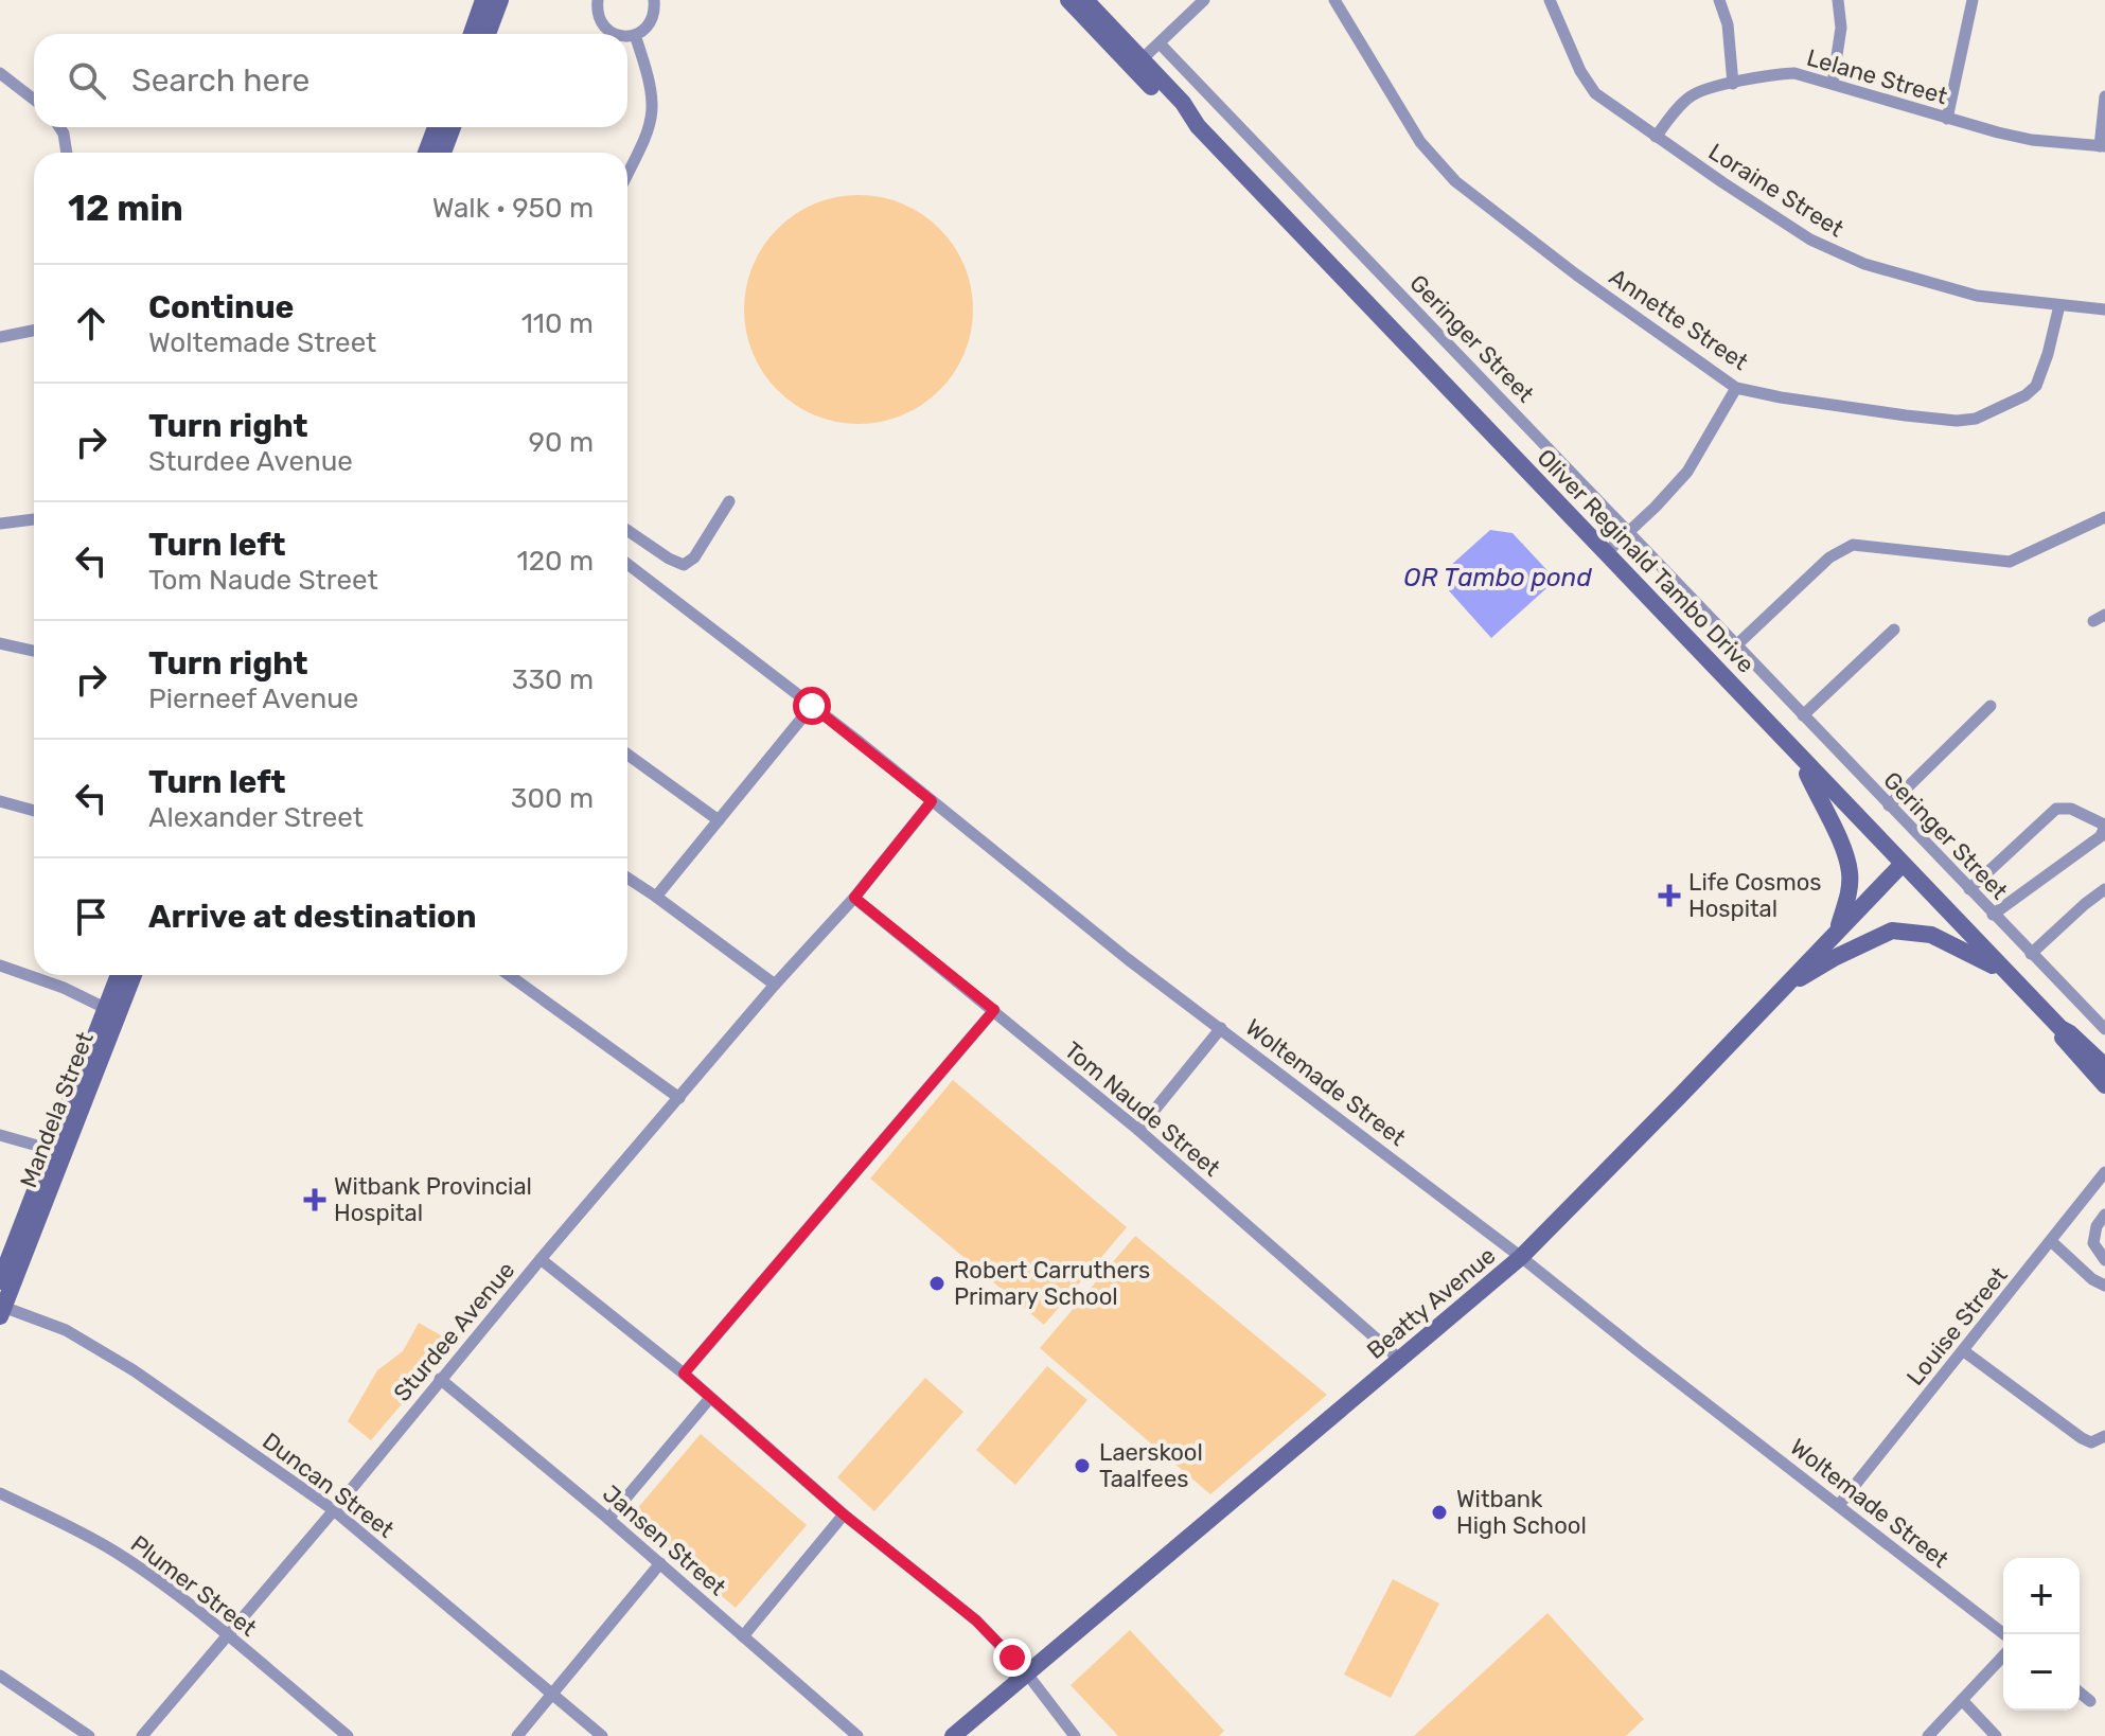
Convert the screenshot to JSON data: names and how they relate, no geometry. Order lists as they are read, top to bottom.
{
  "streets": {
    "main road": ["Oliver Reginald Tambo Drive", "Mandela Street", "Beatty Avenue"],
    "street": [
      "Lelane Street",
      "Loraine Street",
      "Annette Street",
      "Geringer Street",
      "Woltemade Street",
      "Tom Naude Street",
      "Louise Street",
      "Sturdee Avenue",
      "Duncan Street",
      "Jansen Street",
      "Plumer Street"
    ]
  },
  "crossings": [
    ["Lelane Street", "Loraine Street"],
    ["Loraine Street", "Annette Street"],
    ["Oliver Reginald Tambo Drive", "Beatty Avenue"],
    ["Woltemade Street", "Beatty Avenue"],
    ["Woltemade Street", "Louise Street"],
    ["Woltemade Street", "Sturdee Avenue"],
    ["Tom Naude Street", "Beatty Avenue"],
    ["Tom Naude Street", "Sturdee Avenue"],
    ["Mandela Street", "Duncan Street"],
    ["Sturdee Avenue", "Duncan Street"],
    ["Sturdee Avenue", "Jansen Street"],
    ["Sturdee Avenue", "Plumer Street"]
  ],
  "water": ["OR Tambo pond"],
  "places": {
    "health": ["Life Cosmos Hospital", "Witbank Provincial Hospital"],
    "other": ["Robert Carruthers Primary School", "Laerskool Taalfees", "Witbank High School"]
  },
  "page": {
    "search": "Search here",
    "heading": ["12 min", "Walk · 950 m"],
    "list": [
      ["Continue", "Woltemade Street", "110 m"],
      ["Turn right", "Sturdee Avenue", "90 m"],
      ["Turn left", "Tom Naude Street", "120 m"],
      ["Turn right", "Pierneef Avenue", "330 m"],
      ["Turn left", "Alexander Street", "300 m"],
      "Arrive at destination"
    ],
    "map_buttons": ["+", "−"]
  }
}
